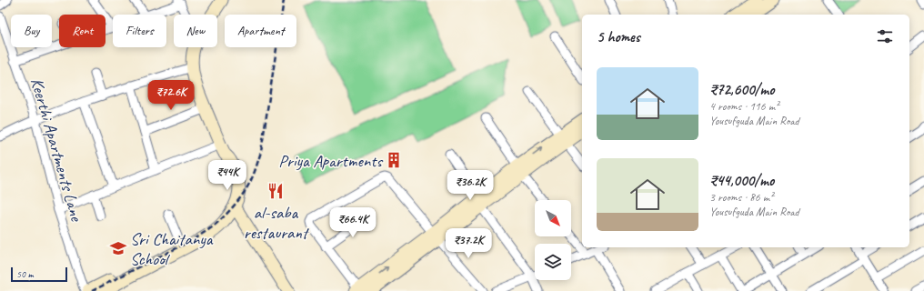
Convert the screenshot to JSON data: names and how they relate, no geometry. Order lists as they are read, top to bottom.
{
  "streets": {
    "street": ["Keerthi Apartments Lane"]
  },
  "places": {
    "building": ["Priya Apartments"],
    "restaurant": ["al-saba restaurant"],
    "school or university": ["Sri Chaitanya School"]
  },
  "scale_bar": "50 m",
  "north": "bottom right",
  "page": {
    "chip": [
      "Buy",
      "Rent",
      "Filters",
      "New",
      "Apartment"
    ],
    "heading": "5 homes",
    "list": [
      {
        "name": "₹72,600/mo",
        "note": "4 rooms · 116 m² · Yousufguda Main Road"
      },
      {
        "name": "₹44,000/mo",
        "note": "3 rooms · 86 m² · Yousufguda Main Road"
      }
    ],
    "price": [
      "₹72.6K",
      "₹44K",
      "₹36.2K",
      "₹66.4K",
      "₹37.2K"
    ],
    "scale": "50 m"
  }
}
